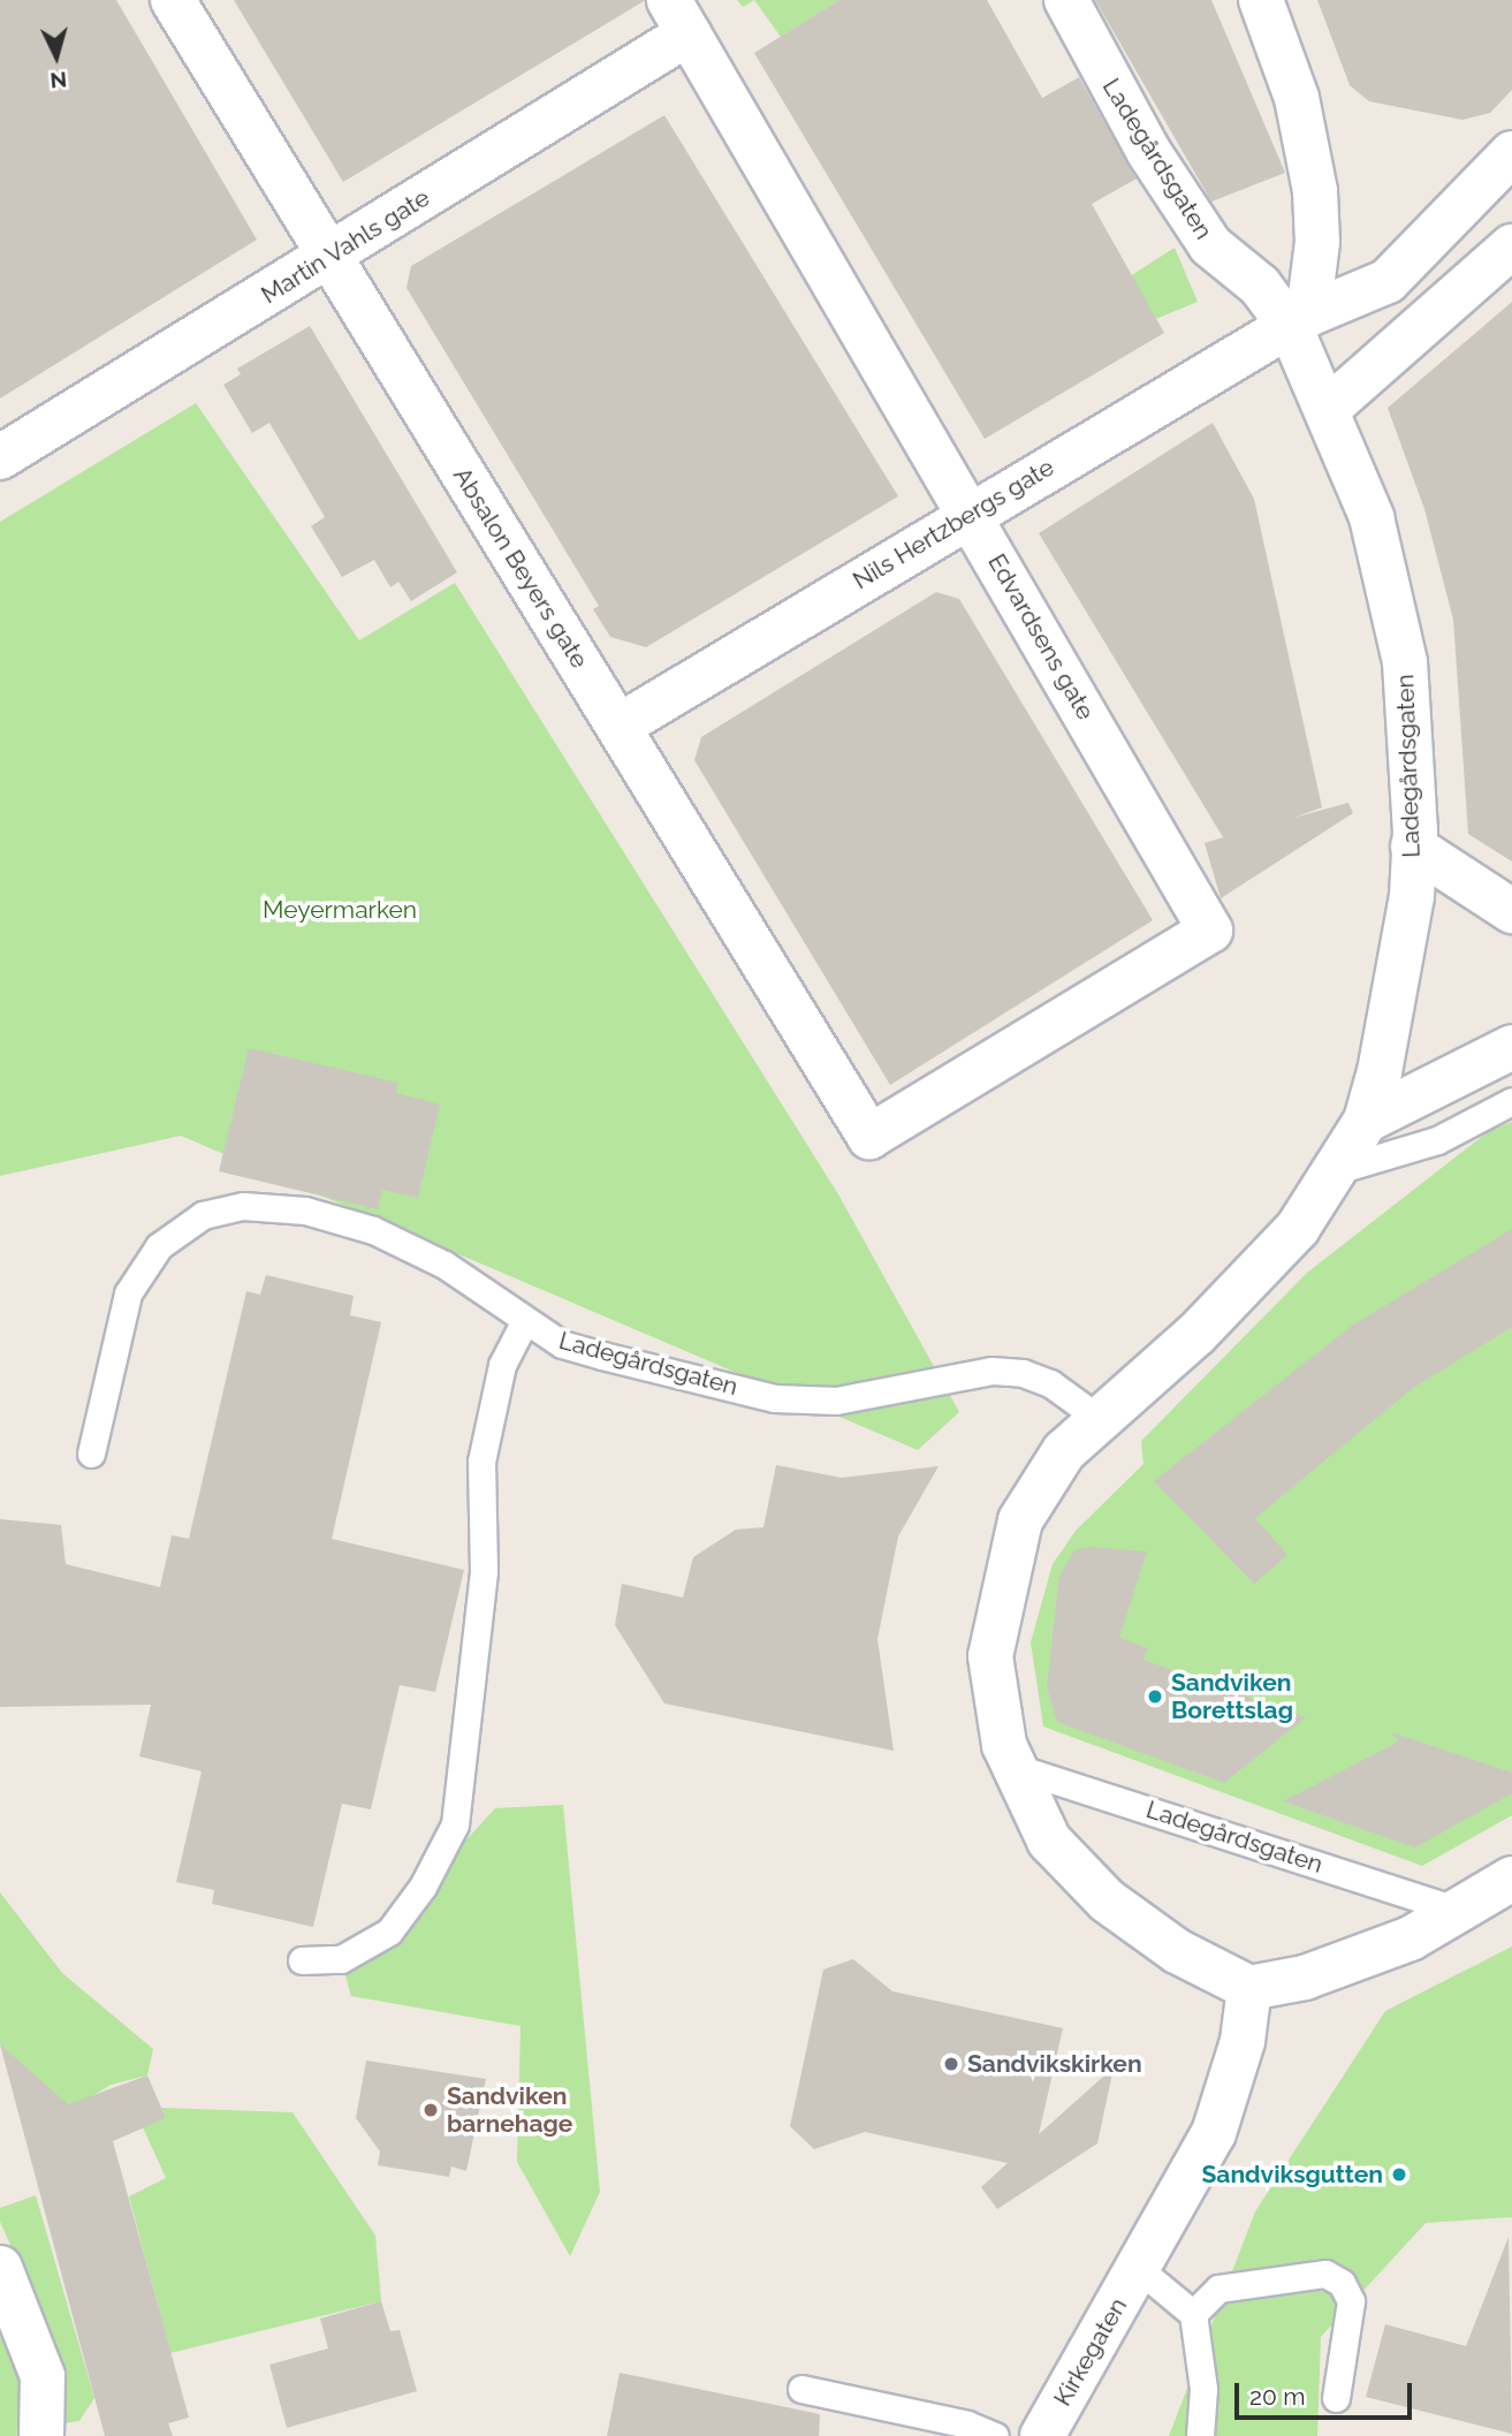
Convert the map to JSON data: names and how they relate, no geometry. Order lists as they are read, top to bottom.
{
  "streets": {
    "street": [
      "Ladegårdsgaten",
      "Martin Vahls gate",
      "Nils Hertzbergs gate",
      "Absalon Beyers gate",
      "Edvardsens gate",
      "Kirkegaten"
    ]
  },
  "crossings": [
    ["Ladegårdsgaten", "Nils Hertzbergs gate"],
    ["Ladegårdsgaten", "Kirkegaten"],
    ["Martin Vahls gate", "Absalon Beyers gate"],
    ["Martin Vahls gate", "Edvardsens gate"],
    ["Nils Hertzbergs gate", "Absalon Beyers gate"],
    ["Nils Hertzbergs gate", "Edvardsens gate"],
    ["Absalon Beyers gate", "Edvardsens gate"]
  ],
  "parks": ["Meyermarken"],
  "places": [
    "Sandviken Borettslag",
    "Sandvikskirken",
    "Sandviken barnehage",
    "Sandviksgutten"
  ],
  "scale_bar": "20 m",
  "north": "bottom"
}
